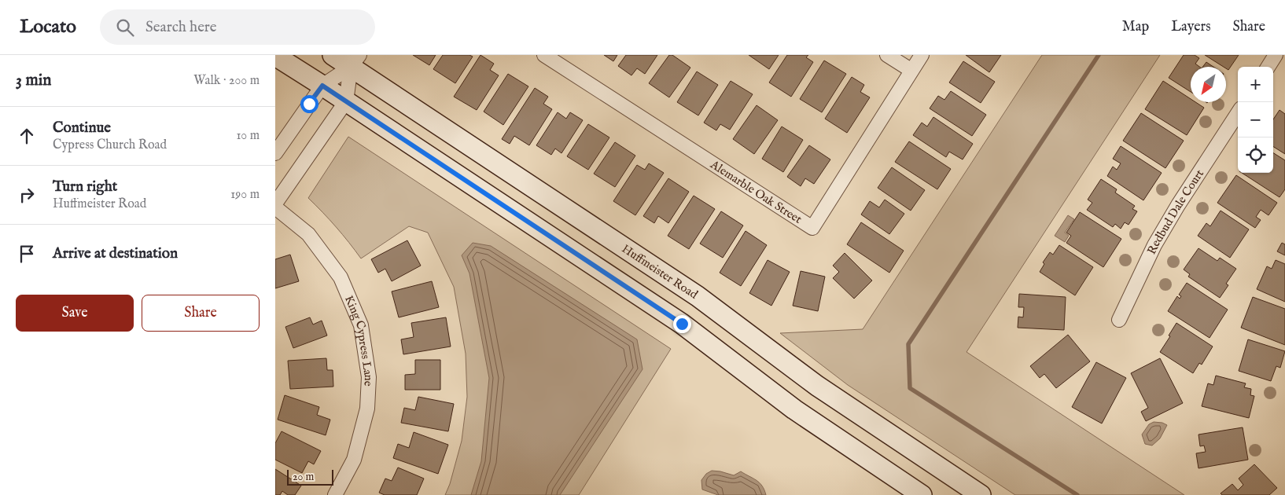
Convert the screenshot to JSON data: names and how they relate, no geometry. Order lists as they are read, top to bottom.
{
  "streets": {
    "main road": ["Huffmeister Road"],
    "street": ["Alemarble Oak Street", "Redbud Dale Court", "King Cypress Lane"]
  },
  "scale_bar": "20 m",
  "north": "bottom left",
  "page": {
    "header": "Locato",
    "search": "Search here",
    "nav": ["Map", "Layers", "Share"],
    "heading": ["3 min", "Walk · 200 m"],
    "map_buttons": ["+", "−"],
    "list": [
      ["Continue", "Cypress Church Road", "10 m"],
      ["Turn right", "Huffmeister Road", "190 m"],
      "Arrive at destination"
    ],
    "buttons": ["Save", "Share"],
    "scale": "20 m"
  }
}
